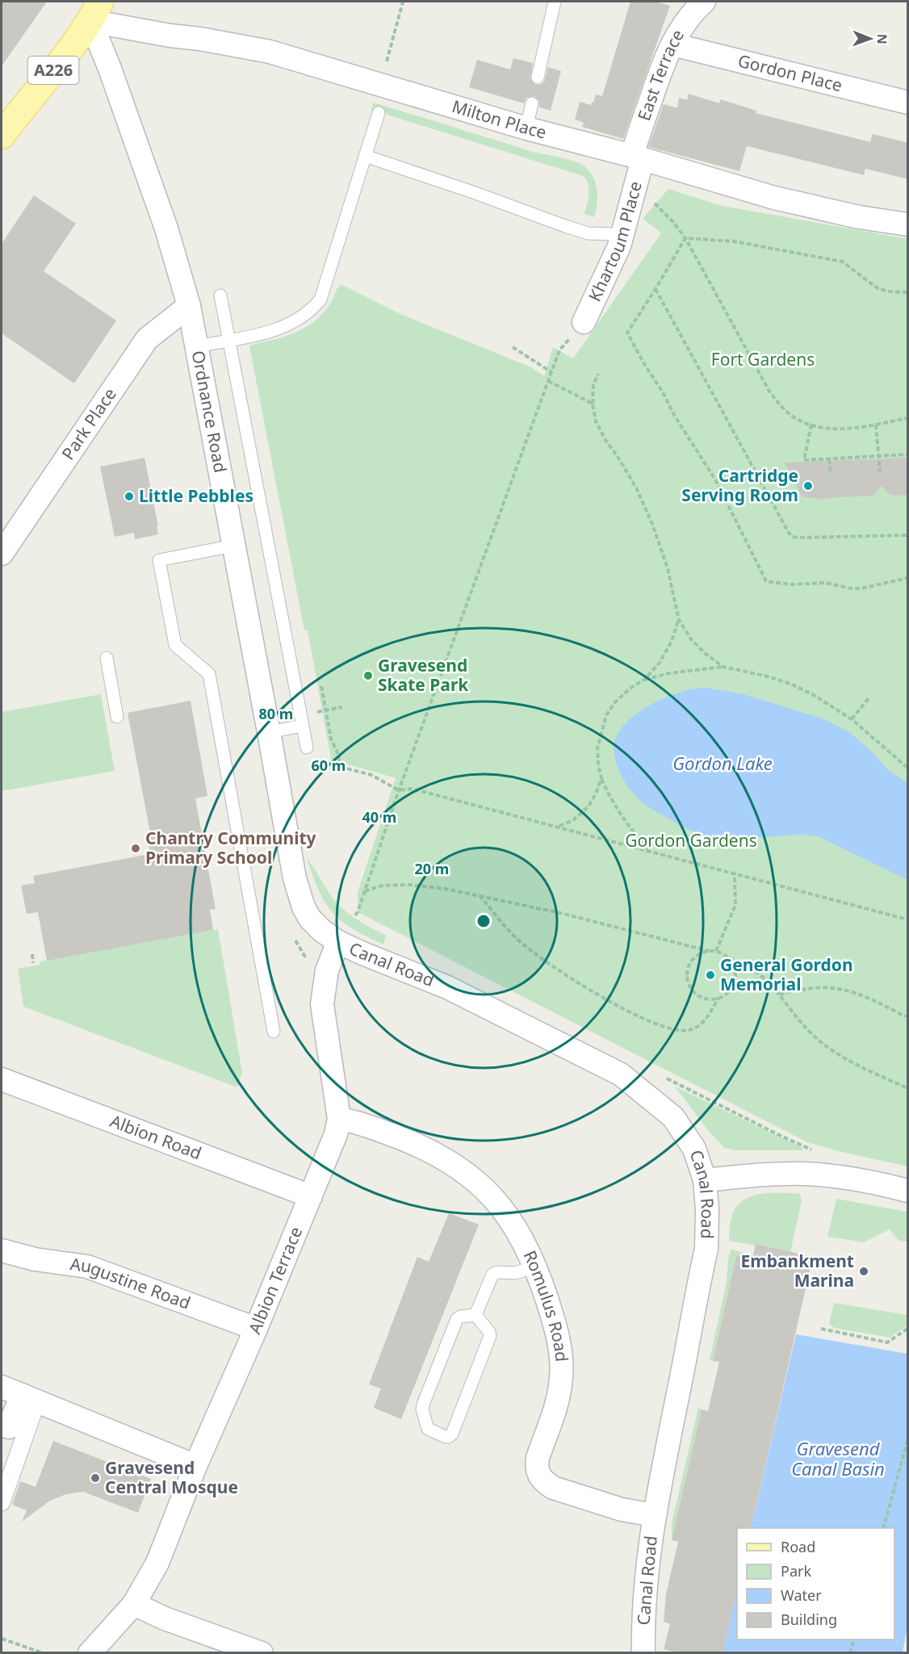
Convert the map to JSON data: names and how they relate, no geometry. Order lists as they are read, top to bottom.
{
  "streets": {
    "main road": ["A226"],
    "street": [
      "Gordon Place",
      "East Terrace",
      "Milton Place",
      "Khartoum Place",
      "Ordnance Road",
      "Park Place",
      "Canal Road",
      "Albion Road",
      "Albion Terrace",
      "Augustine Road",
      "Romulus Road"
    ]
  },
  "crossings": [
    ["A226", "Milton Place"],
    ["A226", "Ordnance Road"],
    ["Gordon Place", "East Terrace"],
    ["East Terrace", "Milton Place"],
    ["East Terrace", "Khartoum Place"],
    ["Milton Place", "Khartoum Place"],
    ["Milton Place", "Ordnance Road"],
    ["Ordnance Road", "Park Place"],
    ["Ordnance Road", "Canal Road"],
    ["Ordnance Road", "Albion Terrace"],
    ["Canal Road", "Albion Terrace"],
    ["Canal Road", "Romulus Road"],
    ["Albion Road", "Albion Terrace"],
    ["Albion Terrace", "Augustine Road"],
    ["Albion Terrace", "Romulus Road"]
  ],
  "water": ["Gordon Lake", "Gravesend Canal Basin"],
  "parks": ["Fort Gardens", "Gordon Gardens"],
  "places": [
    "Cartridge Serving Room",
    "Little Pebbles",
    "Gravesend Skate Park",
    "Chantry Community Primary School",
    "General Gordon Memorial",
    "Embankment Marina",
    "Gravesend Central Mosque"
  ],
  "legend": [
    "Road",
    "Park",
    "Water",
    "Building"
  ],
  "north": "right",
  "rings": [
    "80 m",
    "60 m",
    "40 m",
    "20 m"
  ]
}
